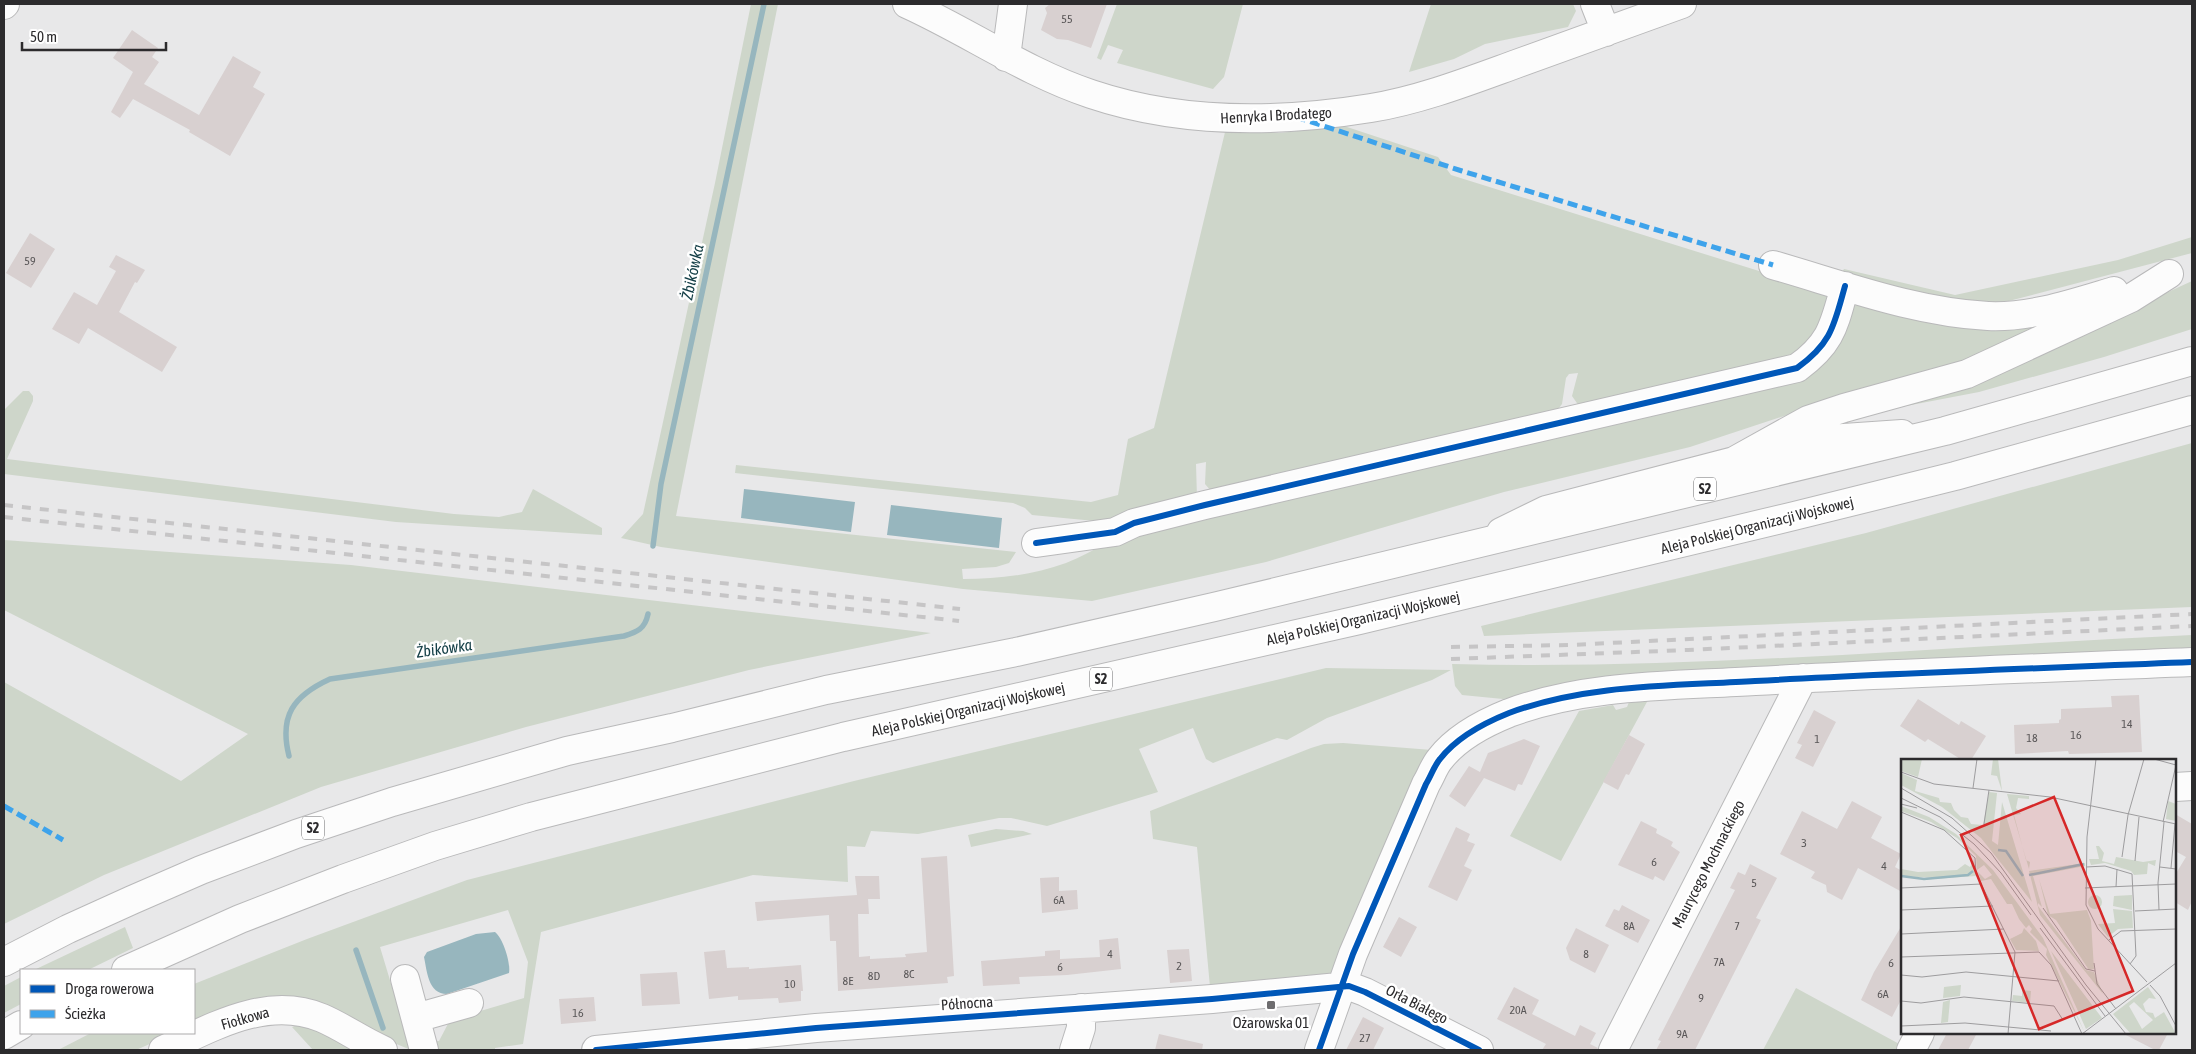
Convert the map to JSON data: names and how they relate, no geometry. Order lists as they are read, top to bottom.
{
  "streets": {
    "main road": [
      "Henryka I Brodatego",
      "S2",
      "Aleja Polskiej Organizacji Wojskowej",
      "Maurycego Mochnackiego",
      "Północna",
      "Orła Białego",
      "Fiołkowa"
    ]
  },
  "crossings": [
    ["Północna", "Orła Białego"]
  ],
  "water": ["Żbikówka"],
  "places": {
    "transit": ["Ożarowska 01"]
  },
  "house_numbers": [
    "55",
    "59",
    "14",
    "16",
    "18",
    "1",
    "3",
    "6",
    "4",
    "5",
    "6A",
    "8A",
    "7",
    "4",
    "8",
    "7A",
    "6",
    "2",
    "6",
    "8C",
    "8D",
    "8E",
    "10",
    "6A",
    "9",
    "20A",
    "16",
    "9A",
    "27"
  ],
  "legend": ["Droga rowerowa", "Ścieżka"],
  "scale_bar": "50 m"
}
